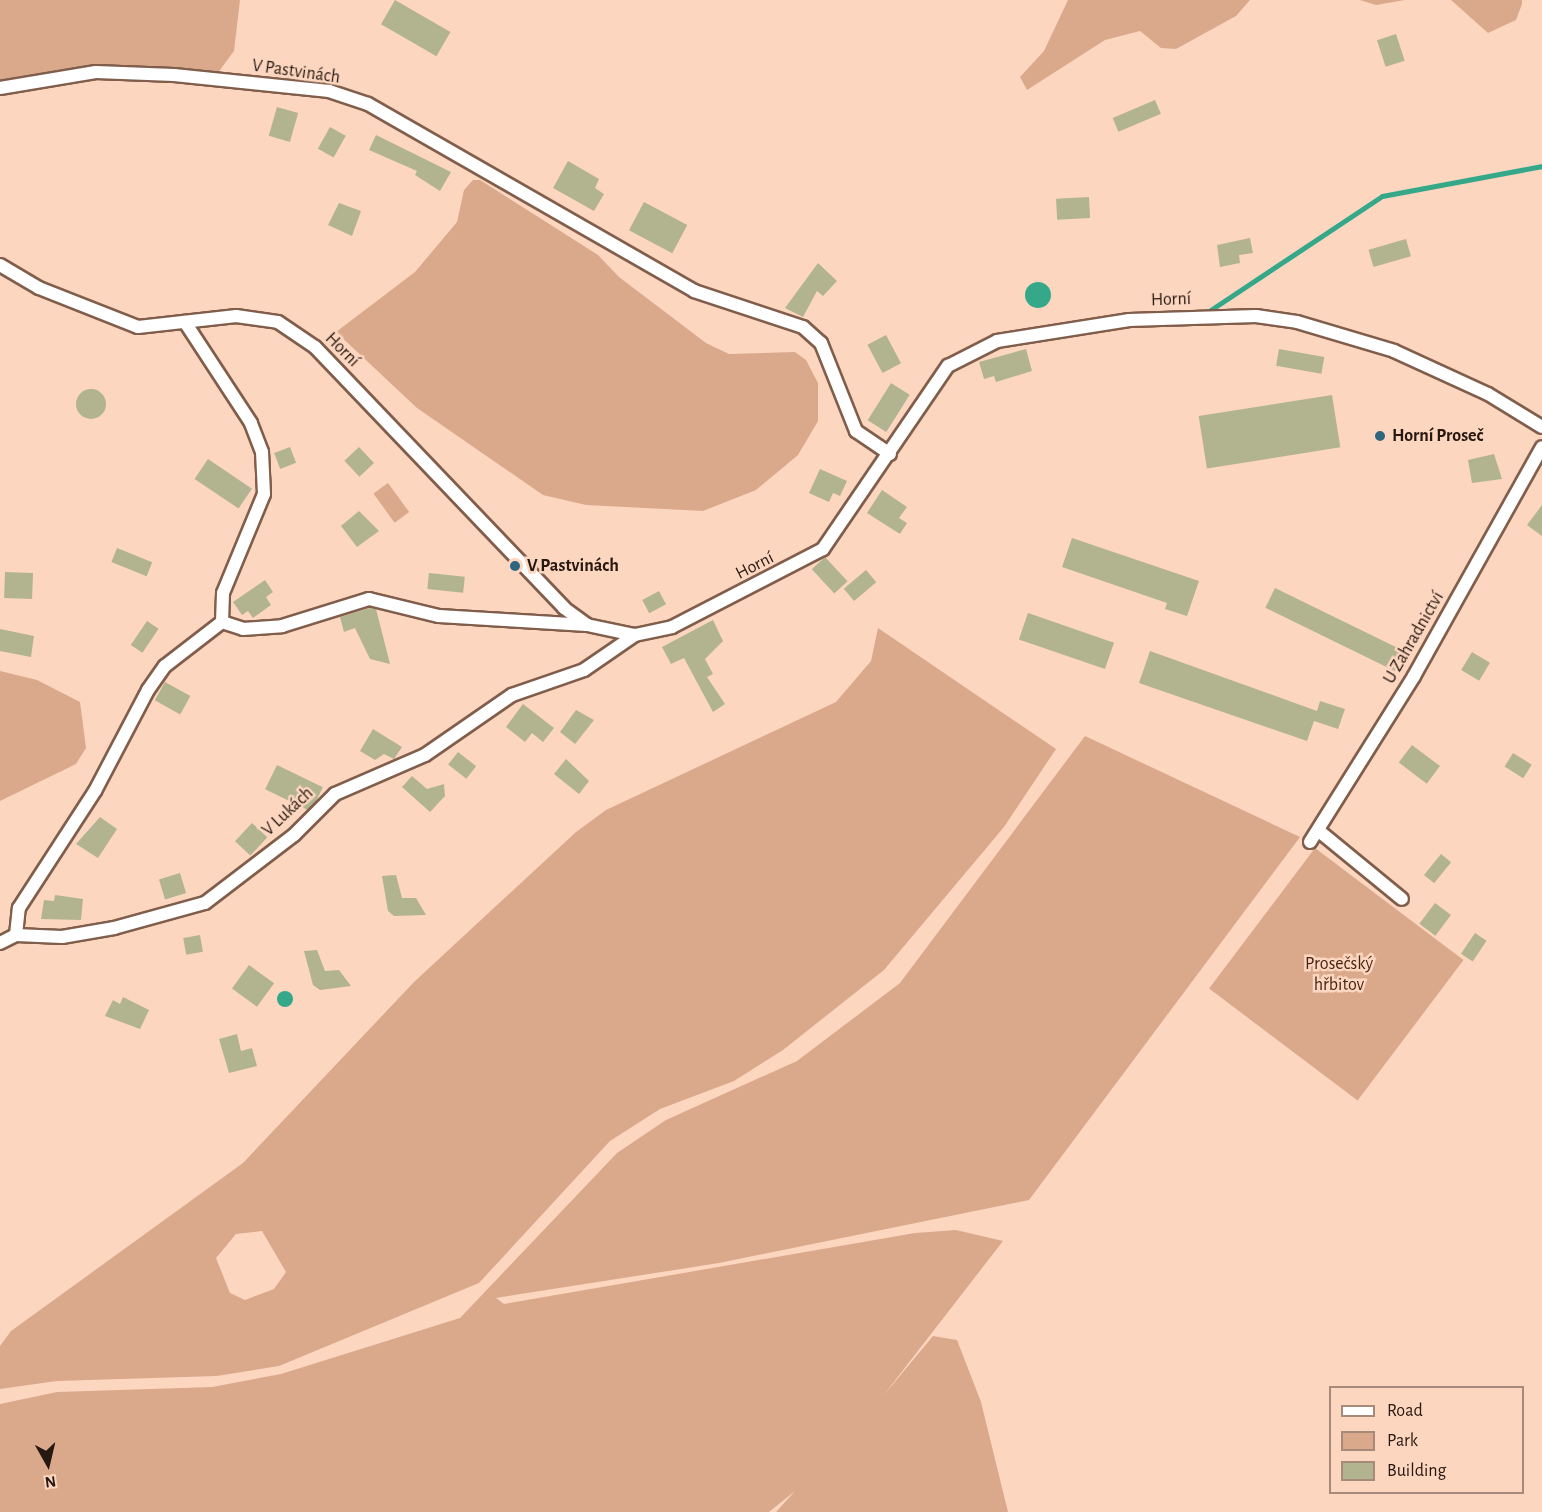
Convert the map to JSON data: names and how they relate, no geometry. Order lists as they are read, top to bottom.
{
  "streets": {
    "street": [
      "V Pastvinách",
      "Horní",
      "U Zahradnictví",
      "V Lukách"
    ]
  },
  "crossings": [
    ["V Pastvinách", "Horní"],
    ["Horní", "V Lukách"]
  ],
  "parks": ["Prosečský hřbitov"],
  "places": ["Horní Proseč", "V Pastvinách"],
  "legend": ["Road", "Park", "Building"],
  "north": "bottom"
}
